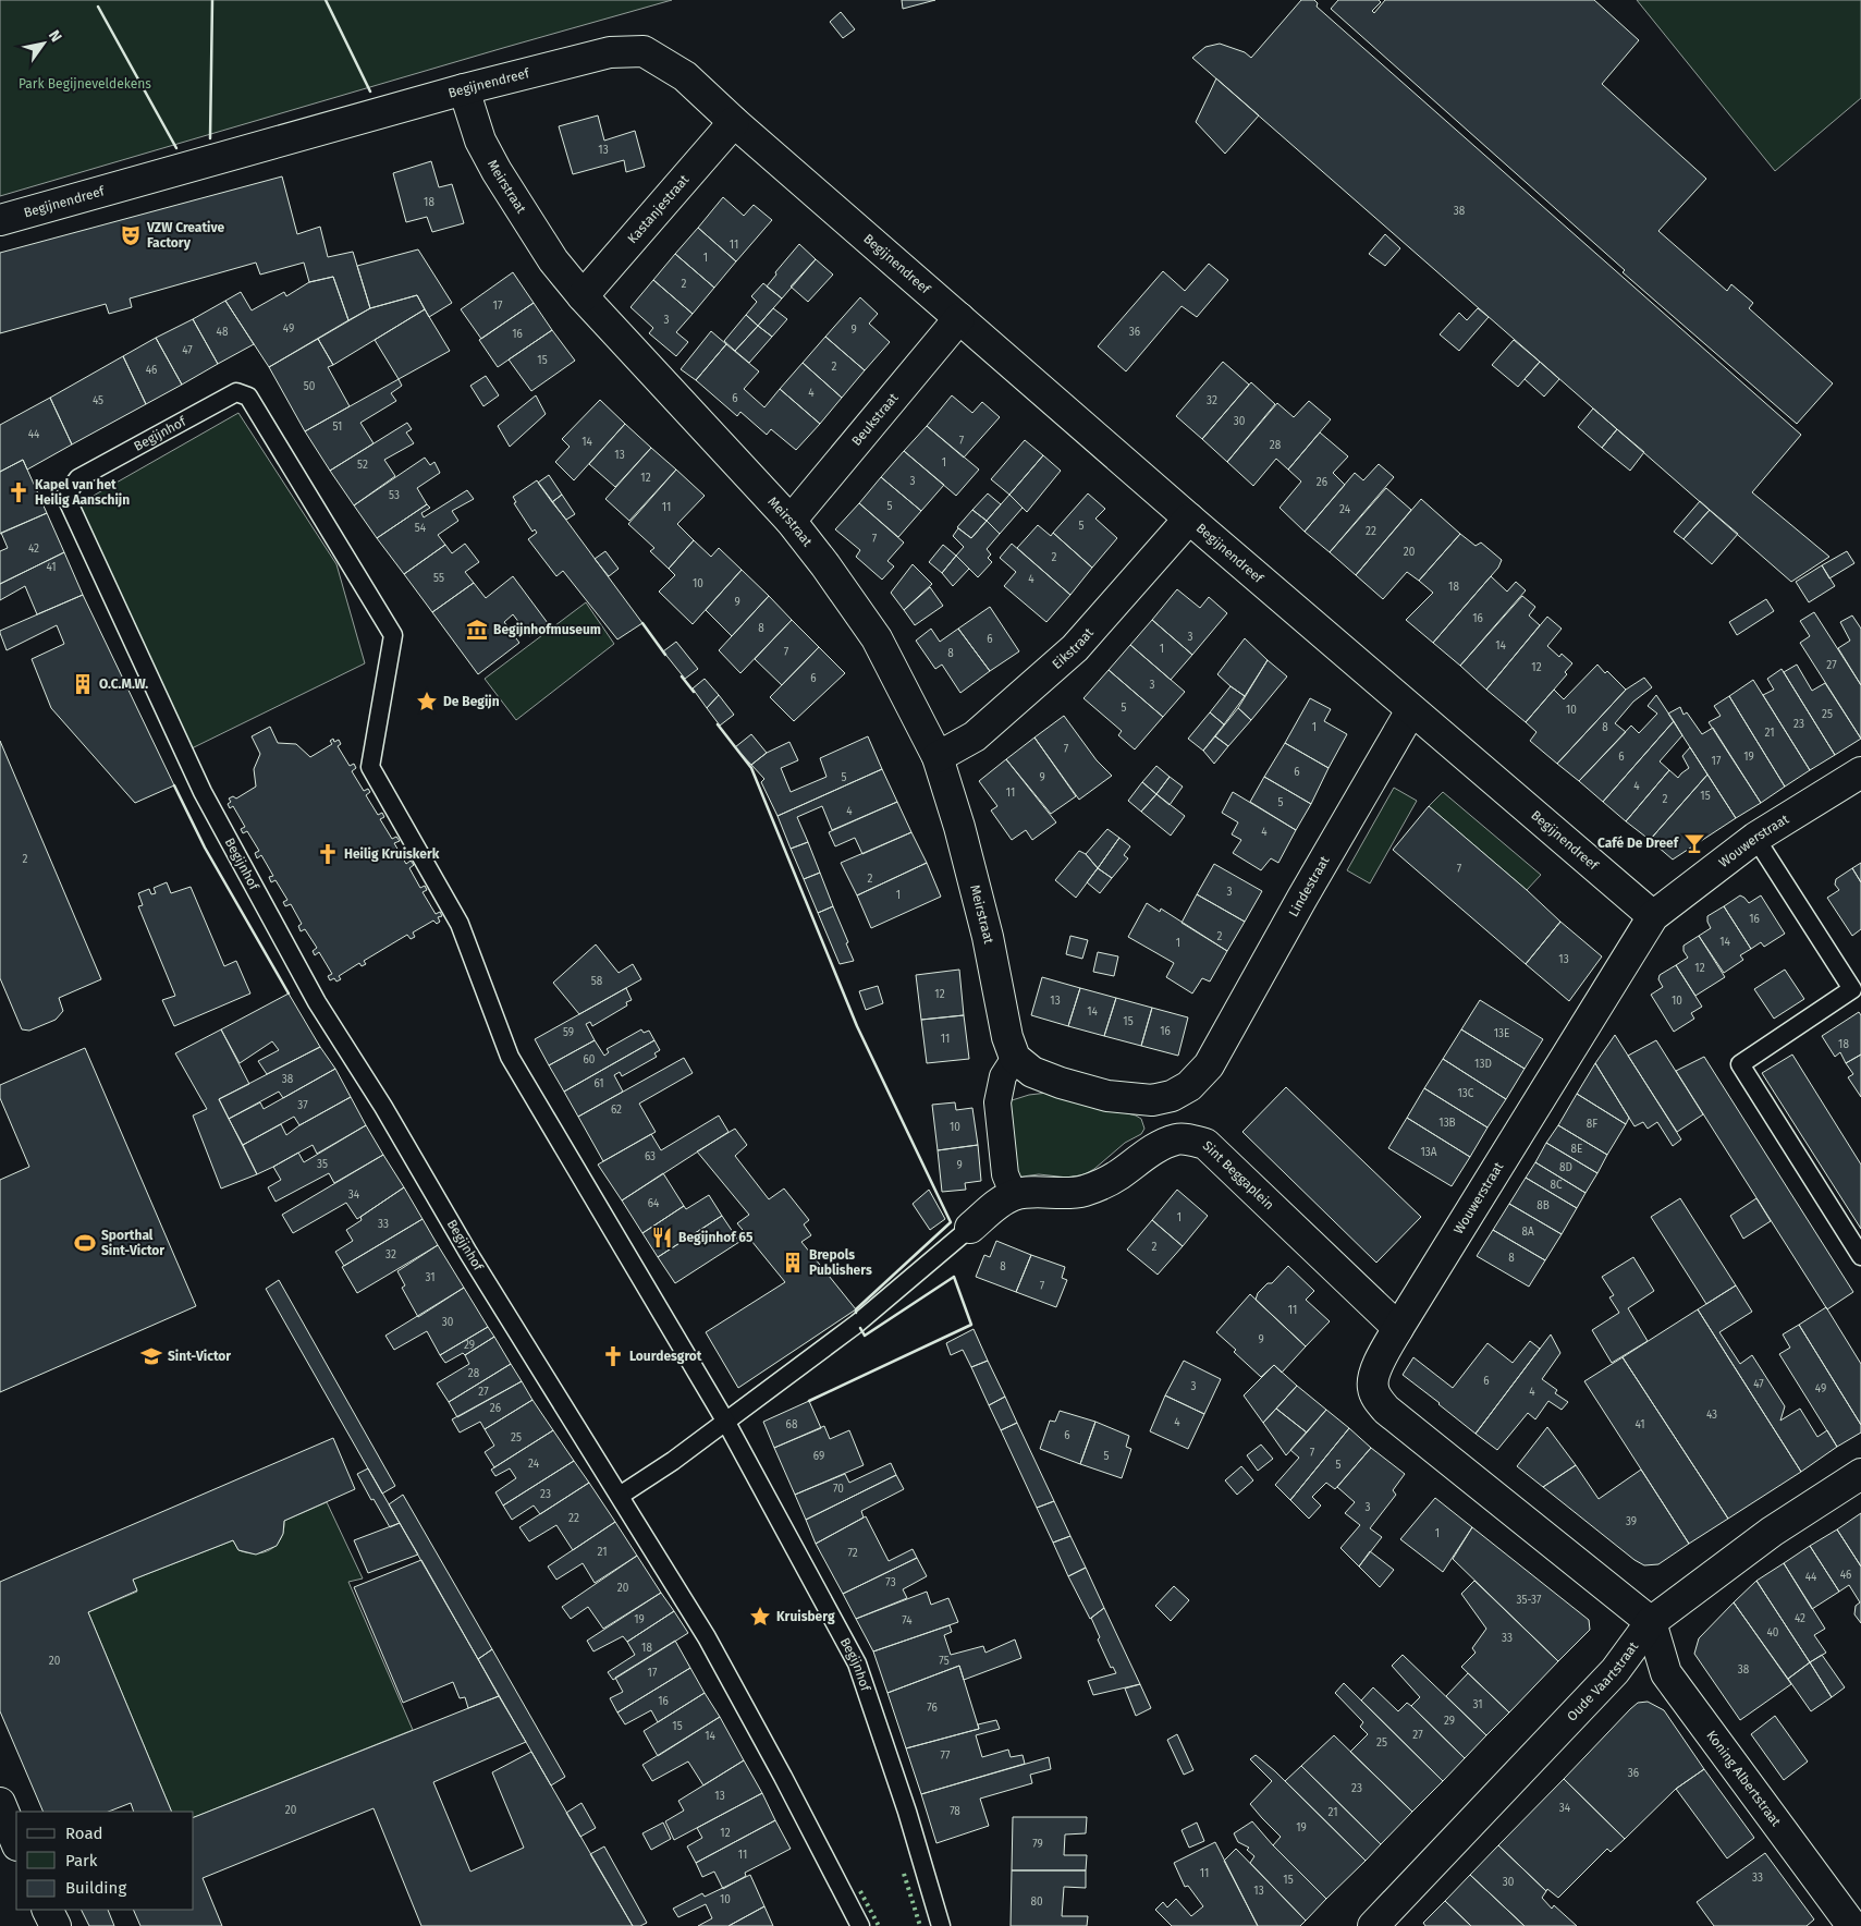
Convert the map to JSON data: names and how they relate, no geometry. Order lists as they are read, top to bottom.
{
  "streets": {
    "street": [
      "Begijnendreef",
      "Meirstraat",
      "Kastanjestraat",
      "Beukstraat",
      "Eikstraat",
      "Wouwerstraat",
      "Lindestraat",
      "Sint Beggaplein",
      "Oude Vaartstraat",
      "Koning Albertstraat"
    ],
    "lane": ["Begijnhof"]
  },
  "crossings": [
    ["Begijnendreef", "Meirstraat"],
    ["Begijnendreef", "Kastanjestraat"],
    ["Begijnendreef", "Beukstraat"],
    ["Begijnendreef", "Eikstraat"],
    ["Begijnendreef", "Wouwerstraat"],
    ["Begijnendreef", "Lindestraat"],
    ["Meirstraat", "Kastanjestraat"],
    ["Meirstraat", "Beukstraat"],
    ["Meirstraat", "Eikstraat"],
    ["Meirstraat", "Lindestraat"],
    ["Wouwerstraat", "Sint Beggaplein"],
    ["Wouwerstraat", "Oude Vaartstraat"],
    ["Wouwerstraat", "Koning Albertstraat"],
    ["Oude Vaartstraat", "Koning Albertstraat"]
  ],
  "parks": ["Park Begijneveldekens"],
  "places": {
    "theatre": ["VZW Creative Factory"],
    "church": ["Kapel van het Heilig Aanschijn", "Heilig Kruiskerk", "Lourdesgrot"],
    "museum": ["Begijnhofmuseum"],
    "building": ["O.C.M.W.", "Brepols Publishers"],
    "place": ["De Begijn", "Kruisberg"],
    "bar": ["Café De Dreef"],
    "restaurant": ["Begijnhof 65"],
    "sports": ["Sporthal Sint-Victor"],
    "school or university": ["Sint-Victor"]
  },
  "house_numbers": [
    "13",
    "18",
    "38",
    "11",
    "1",
    "2",
    "17",
    "3",
    "49",
    "9",
    "48",
    "36",
    "16",
    "47",
    "15",
    "2",
    "46",
    "50",
    "4",
    "6",
    "45",
    "32",
    "30",
    "51",
    "44",
    "7",
    "14",
    "28",
    "13",
    "1",
    "52",
    "12",
    "3",
    "26",
    "53",
    "5",
    "11",
    "24",
    "5",
    "54",
    "22",
    "7",
    "42",
    "20",
    "2",
    "41",
    "55",
    "4",
    "10",
    "18",
    "9",
    "16",
    "8",
    "3",
    "6",
    "14",
    "1",
    "7",
    "8",
    "27",
    "12",
    "6",
    "3",
    "5",
    "10",
    "25",
    "23",
    "1",
    "8",
    "21",
    "7",
    "6",
    "19",
    "17",
    "6",
    "5",
    "9",
    "4",
    "11",
    "15",
    "2",
    "5",
    "4",
    "4",
    "2",
    "7",
    "2",
    "3",
    "1",
    "16",
    "2",
    "14",
    "1",
    "13",
    "12",
    "58",
    "12",
    "13",
    "10",
    "14",
    "15",
    "16",
    "59",
    "13E",
    "11",
    "18",
    "60",
    "13D",
    "38",
    "61",
    "13C",
    "37",
    "62",
    "13B",
    "8F",
    "10",
    "8E",
    "13A",
    "63",
    "35",
    "9",
    "8D",
    "8C",
    "34",
    "64",
    "8B",
    "1",
    "33",
    "8A",
    "2",
    "32",
    "8",
    "8",
    "31",
    "7",
    "11",
    "30",
    "9",
    "29",
    "28",
    "6",
    "47",
    "3",
    "49",
    "27",
    "4",
    "26",
    "43",
    "4",
    "68",
    "41",
    "6",
    "25",
    "7",
    "69",
    "5",
    "24",
    "5",
    "70",
    "23",
    "3",
    "22",
    "39",
    "1",
    "21",
    "72",
    "46",
    "44",
    "73",
    "20",
    "35-37",
    "42",
    "19",
    "74",
    "40",
    "33",
    "18",
    "20",
    "75",
    "38",
    "17",
    "16",
    "31",
    "76",
    "29",
    "15",
    "27",
    "14",
    "25",
    "77",
    "36",
    "23",
    "13",
    "34",
    "20",
    "78",
    "21",
    "19",
    "12",
    "79",
    "11",
    "11",
    "33",
    "15",
    "30",
    "13",
    "10",
    "80"
  ],
  "legend": ["Road", "Park", "Building"],
  "north": "top right"
}
